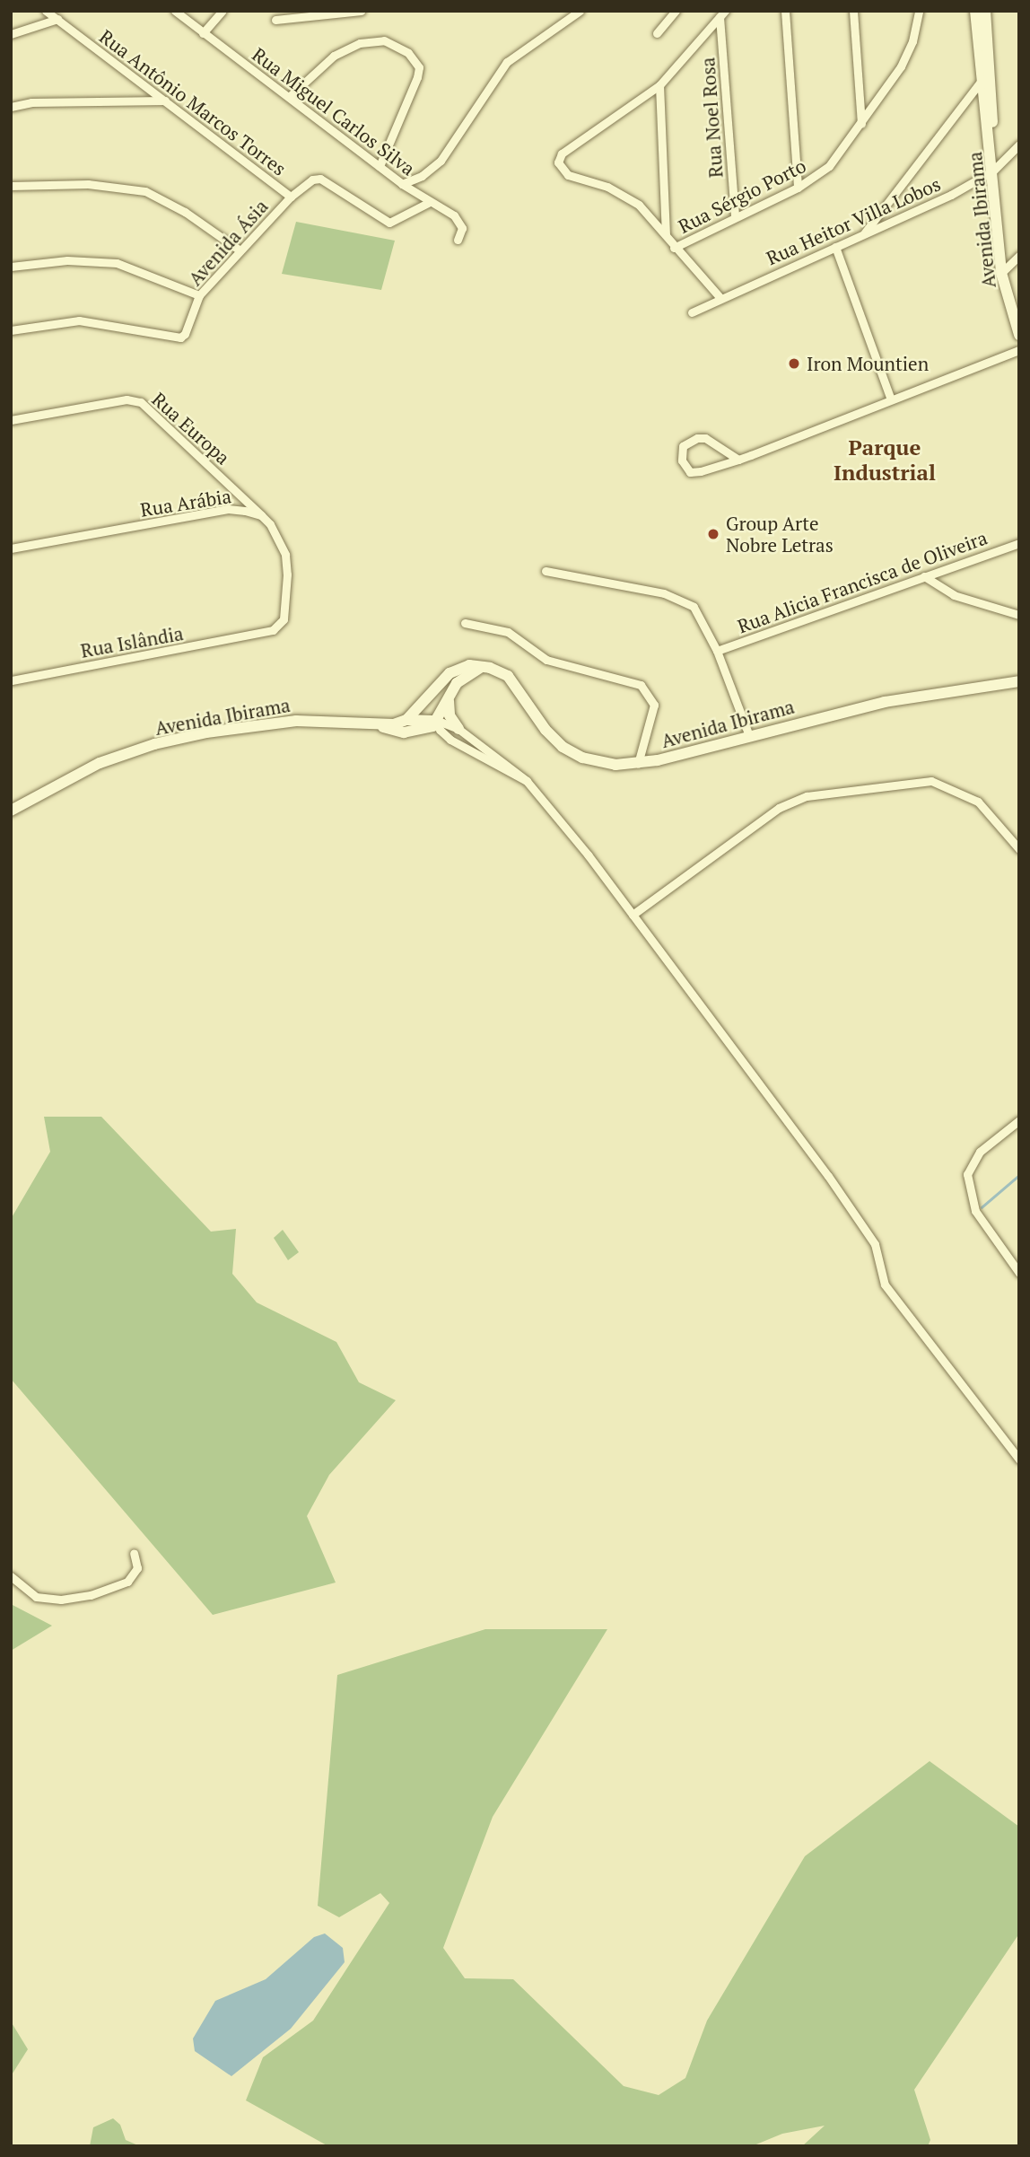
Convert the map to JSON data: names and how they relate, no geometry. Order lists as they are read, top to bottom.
{
  "streets": {
    "main road": ["Avenida Ibirama"],
    "street": [
      "Rua Antônio Marcos Torres",
      "Rua Miguel Carlos Silva",
      "Rua Noel Rosa",
      "Rua Sérgio Porto",
      "Rua Heitor Villa Lobos",
      "Avenida Ásia",
      "Rua Europa",
      "Rua Arábia",
      "Rua Alicia Francisca de Oliveira",
      "Rua Islândia"
    ]
  },
  "crossings": [
    ["Rua Antônio Marcos Torres", "Avenida Ásia"],
    ["Rua Miguel Carlos Silva", "Avenida Ásia"],
    ["Rua Noel Rosa", "Rua Sérgio Porto"],
    ["Avenida Ibirama", "Rua Heitor Villa Lobos"],
    ["Rua Europa", "Rua Arábia"],
    ["Rua Europa", "Rua Islândia"],
    ["Rua Arábia", "Rua Islândia"]
  ],
  "districts": ["Parque Industrial"],
  "places": ["Iron Mountien", "Group Arte Nobre Letras"]
}
